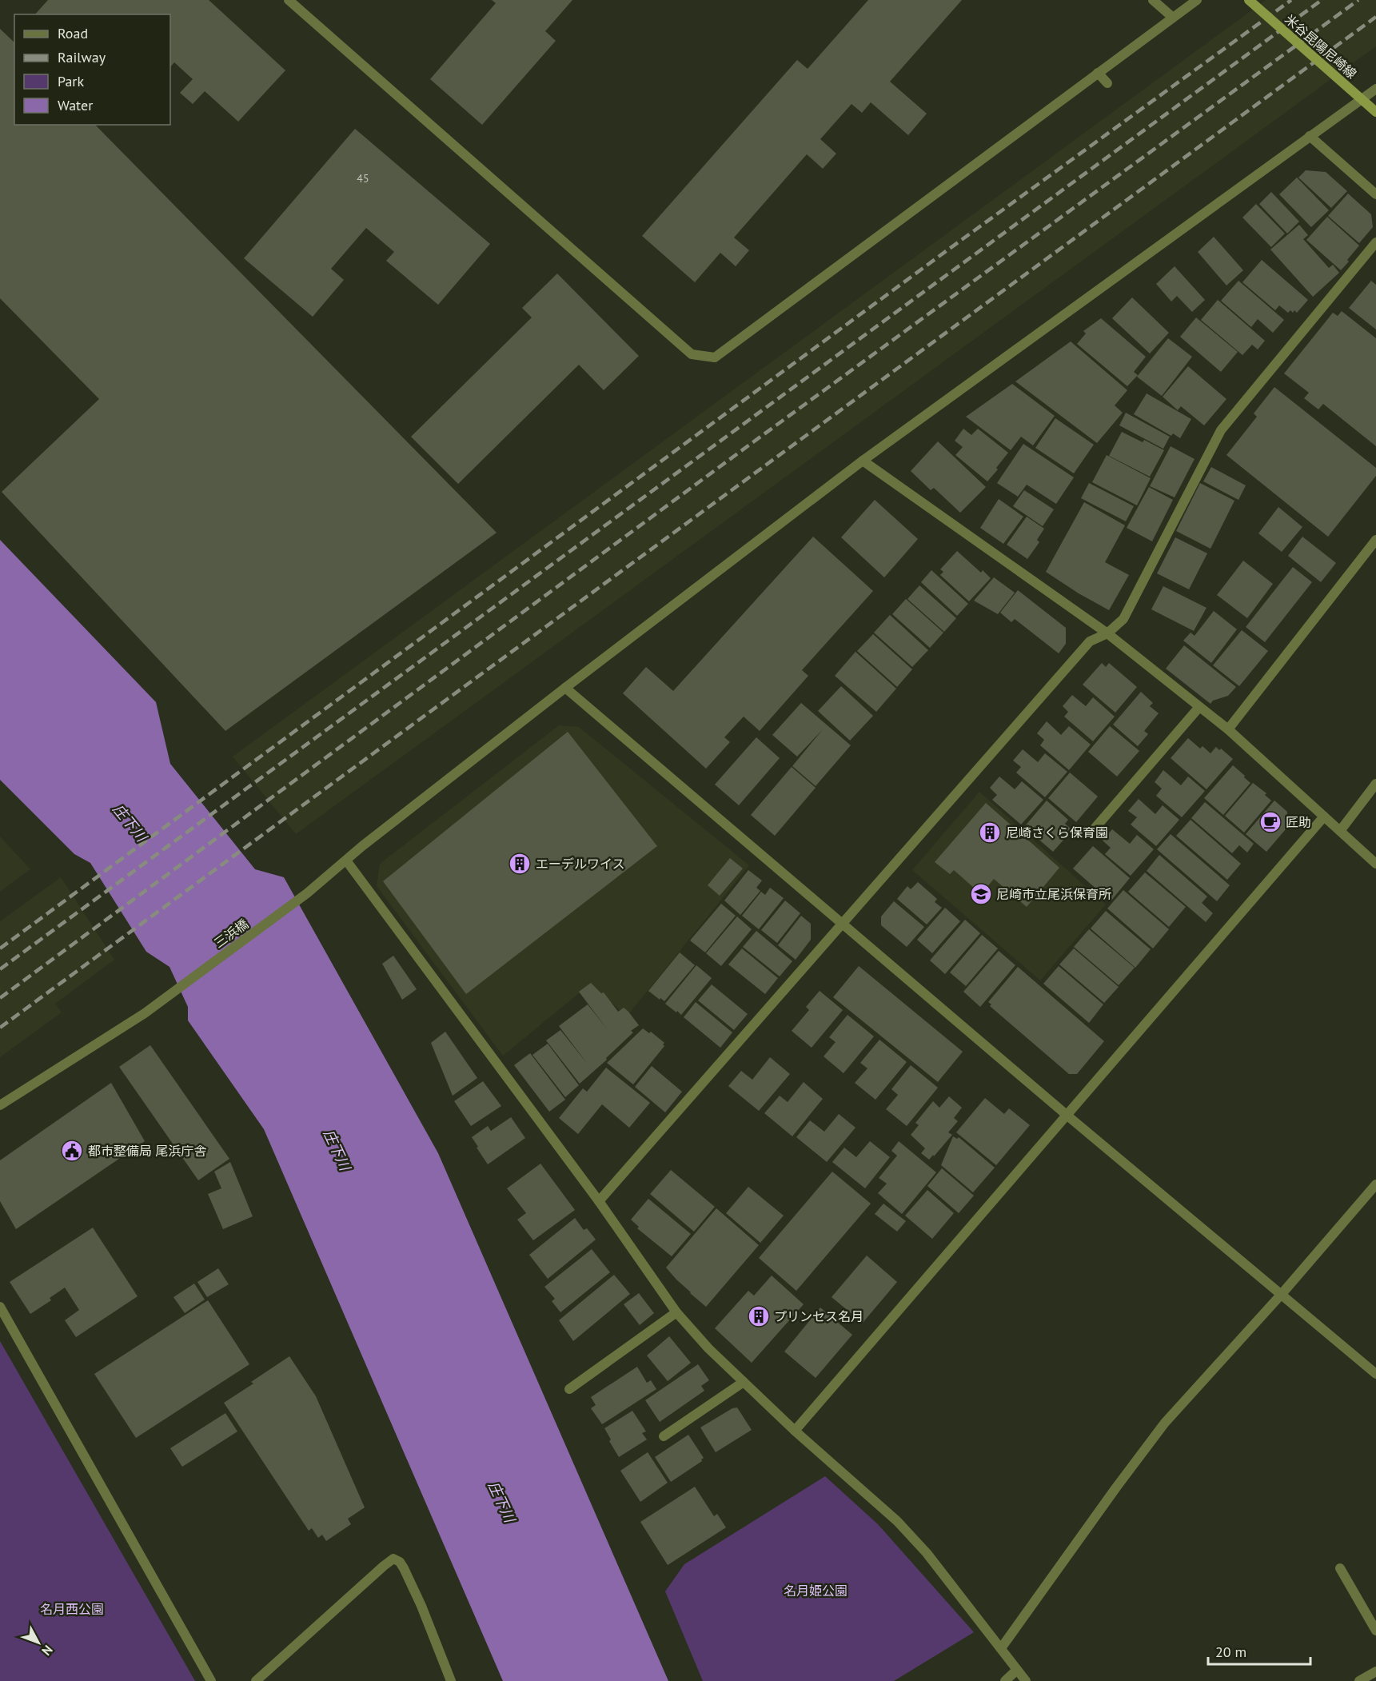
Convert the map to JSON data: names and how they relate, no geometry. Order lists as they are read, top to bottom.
{
  "streets": {
    "main road": ["米谷昆陽尼崎線"],
    "street": ["三浜橋"]
  },
  "water": ["庄下川"],
  "parks": ["名月姫公園", "名月西公園"],
  "places": {
    "cafe": ["匠助"],
    "building": ["尼崎さくら保育園", "エーデルワイス", "プリンセス名月"],
    "school or university": ["尼崎市立尾浜保育所"],
    "public building": ["都市整備局 尾浜庁舎"]
  },
  "house_numbers": ["45"],
  "legend": [
    "Road",
    "Railway",
    "Park",
    "Water"
  ],
  "scale_bar": "20 m",
  "north": "bottom right"
}
